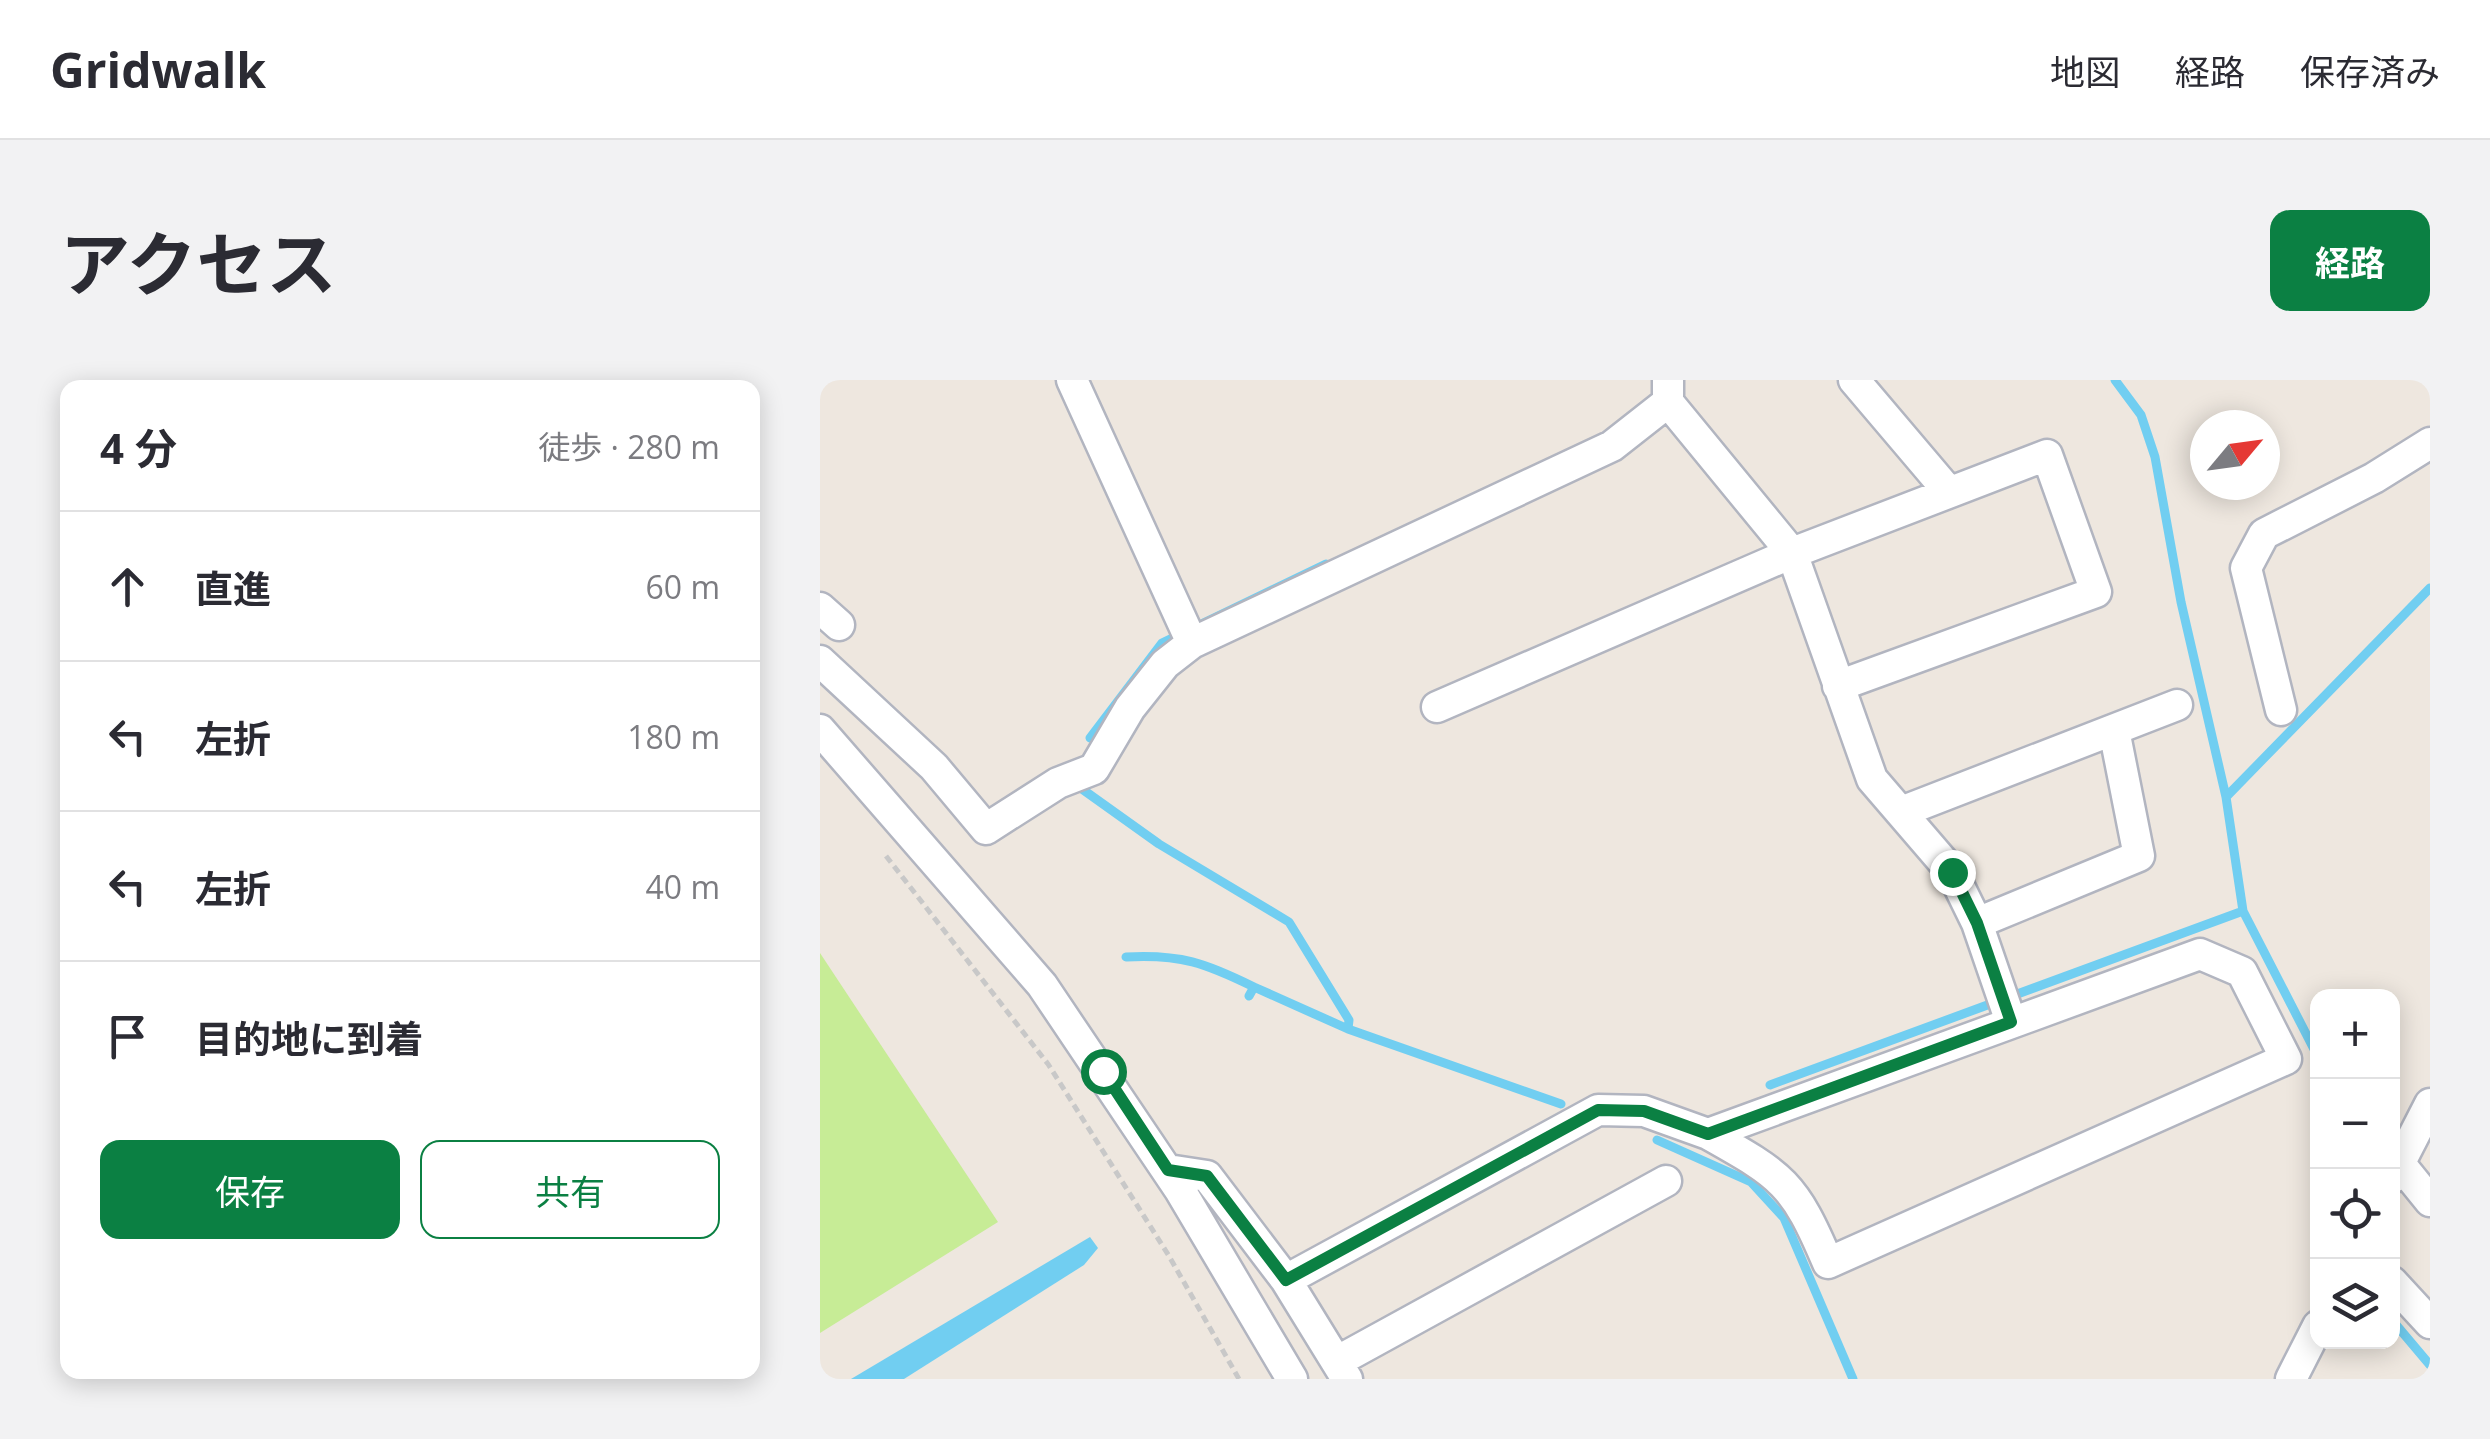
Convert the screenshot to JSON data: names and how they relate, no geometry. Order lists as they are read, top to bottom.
{
  "north": "top right",
  "page": {
    "header": "Gridwalk",
    "nav": ["地図", "経路", "保存済み"],
    "title": "アクセス",
    "buttons": [
      "経路",
      ["保存", "共有"]
    ],
    "heading": ["4 分", "徒歩 · 280 m"],
    "list": [
      ["直進", "60 m"],
      ["左折", "180 m"],
      ["左折", "40 m"],
      "目的地に到着"
    ],
    "map_buttons": ["+", "−"]
  }
}
